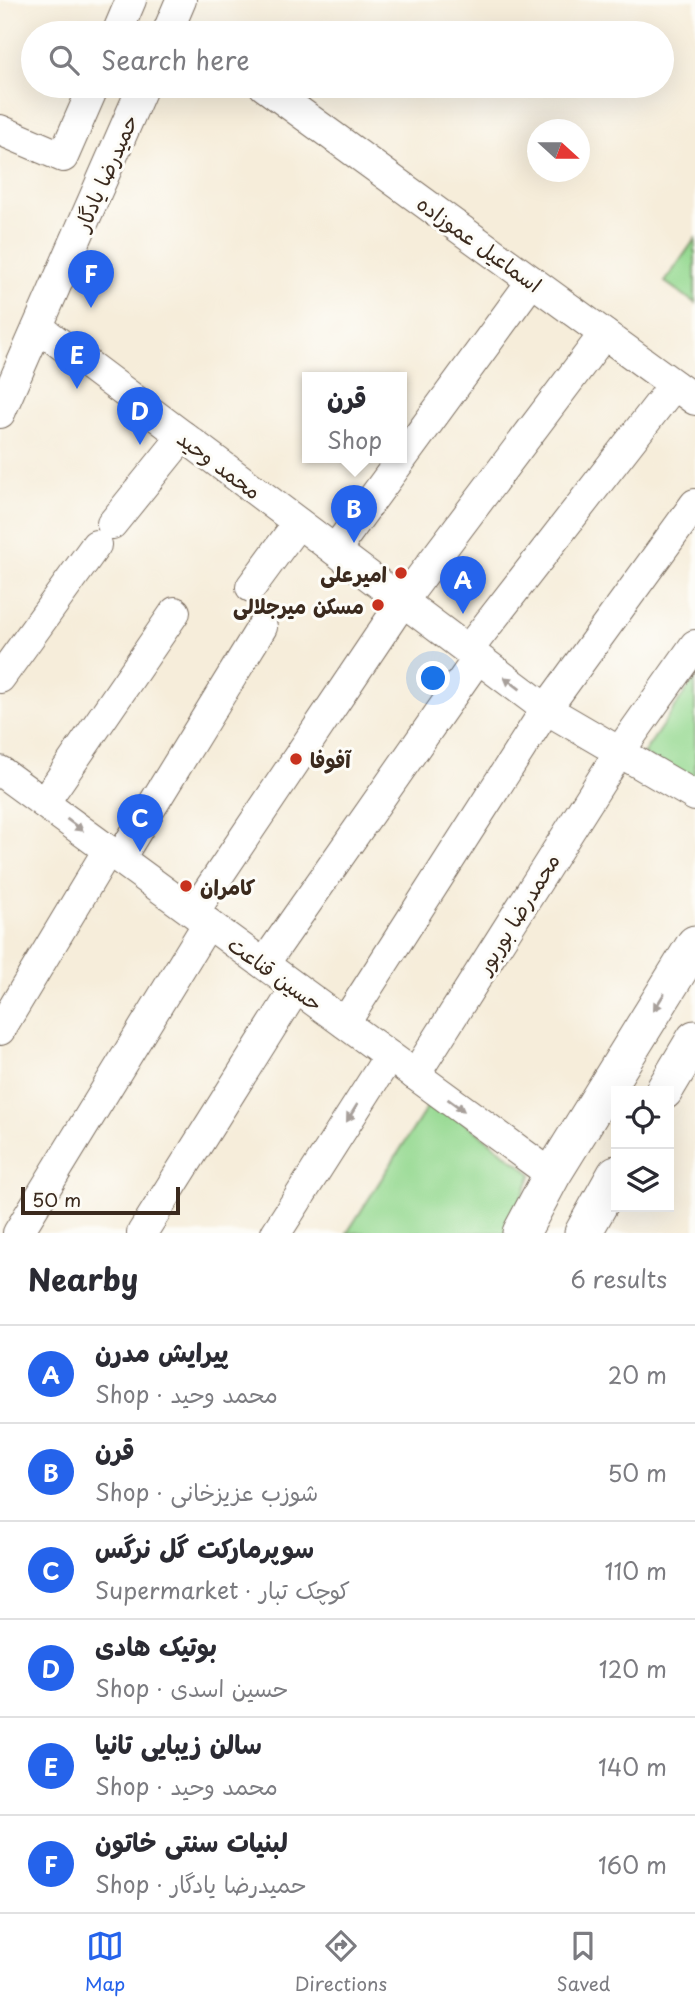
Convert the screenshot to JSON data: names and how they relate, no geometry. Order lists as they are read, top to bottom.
{
  "streets": {
    "street": [
      "حمیدرضا یادگار",
      "اسماعیل عموزاده",
      "محمد وحید",
      "محمدرضا بوربور",
      "حسین قناعت"
    ]
  },
  "crossings": [
    ["حمیدرضا یادگار", "محمد وحید"],
    ["محمد وحید", "محمدرضا بوربور"],
    ["محمدرضا بوربور", "حسین قناعت"]
  ],
  "one_way": ["حسین قناعت"],
  "places": [
    "امیرعلی",
    "مسکن میرجلالی",
    "آفوفا",
    "کامران"
  ],
  "scale_bar": "50 m",
  "north": "right",
  "page": {
    "search": "Search here",
    "pins": [
      "F",
      "E",
      "D",
      "B",
      "A",
      "C"
    ],
    "popup": ["قرن", "Shop"],
    "scale": "50 m",
    "heading": ["Nearby", "6 results"],
    "list": [
      {
        "mark": "A",
        "name": "پیرایش مدرن",
        "note": "Shop · محمد وحید",
        "value": "20 m"
      },
      {
        "mark": "B",
        "name": "قرن",
        "note": "Shop · شوزب عزیزخانی",
        "value": "50 m"
      },
      {
        "mark": "C",
        "name": "سوپرمارکت گل نرگس",
        "note": "Supermarket · کوچک تبار",
        "value": "110 m"
      },
      {
        "mark": "D",
        "name": "بوتیک هادی",
        "note": "Shop · حسین اسدی",
        "value": "120 m"
      },
      {
        "mark": "E",
        "name": "سالن زیبایی تانیا",
        "note": "Shop · محمد وحید",
        "value": "140 m"
      },
      {
        "mark": "F",
        "name": "لبنیات سنتی خاتون",
        "note": "Shop · حمیدرضا یادگار",
        "value": "160 m"
      }
    ],
    "nav": ["Map", "Directions", "Saved"]
  }
}
